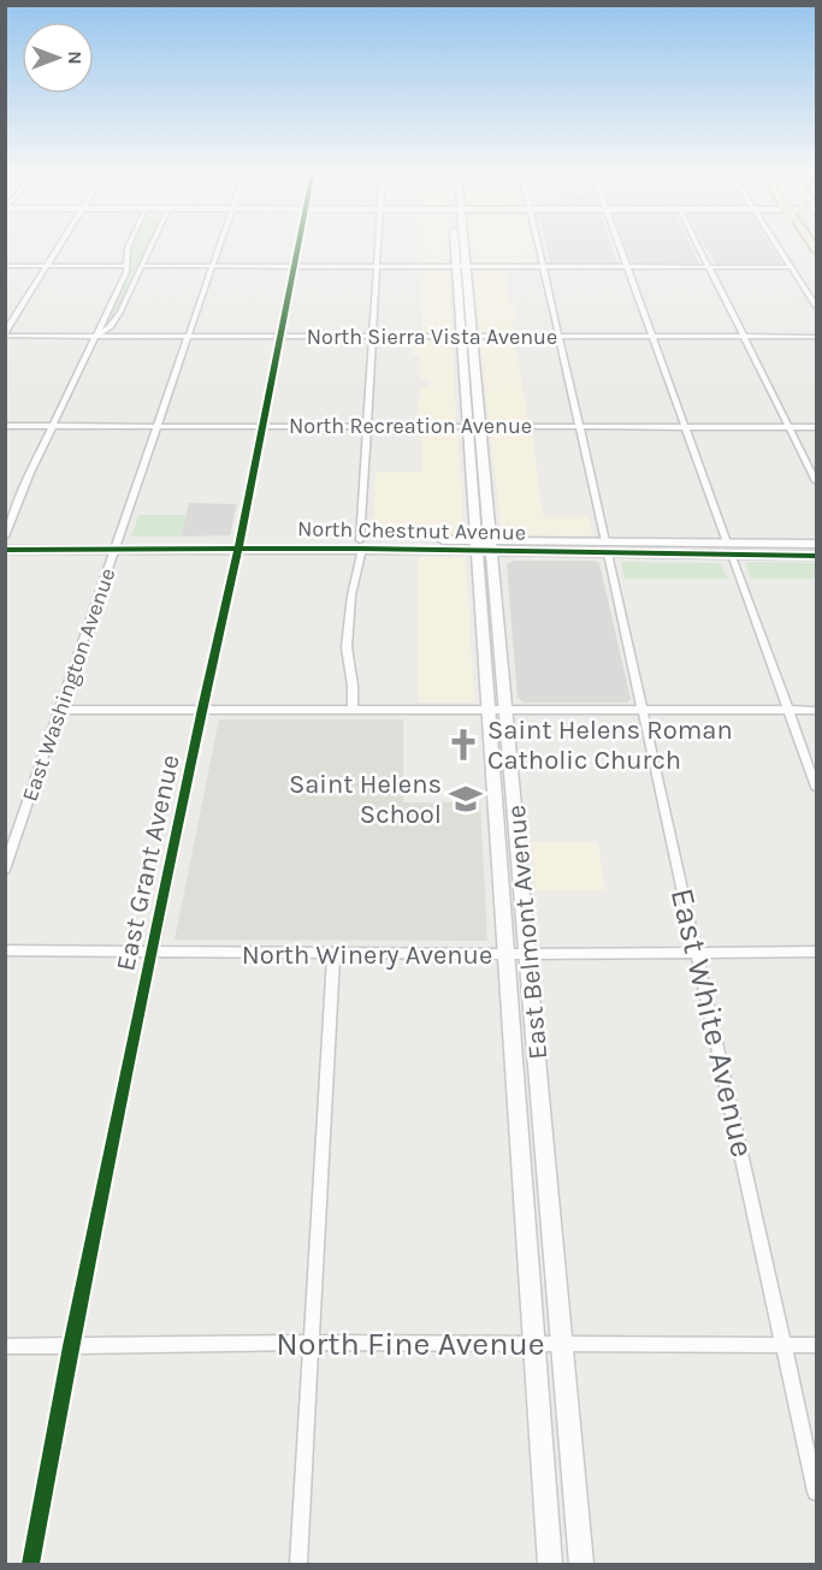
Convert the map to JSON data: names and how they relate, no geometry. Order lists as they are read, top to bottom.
{
  "streets": {
    "main road": ["North Chestnut Avenue", "East Belmont Avenue"],
    "street": [
      "North Sierra Vista Avenue",
      "North Recreation Avenue",
      "East Washington Avenue",
      "East Grant Avenue",
      "North Winery Avenue",
      "East White Avenue",
      "North Fine Avenue"
    ]
  },
  "crossings": [
    ["North Sierra Vista Avenue", "East Washington Avenue"],
    ["North Sierra Vista Avenue", "East Grant Avenue"],
    ["North Sierra Vista Avenue", "East Belmont Avenue"],
    ["North Sierra Vista Avenue", "East White Avenue"],
    ["North Recreation Avenue", "East Washington Avenue"],
    ["North Recreation Avenue", "East Grant Avenue"],
    ["North Recreation Avenue", "East Belmont Avenue"],
    ["North Recreation Avenue", "East White Avenue"],
    ["North Chestnut Avenue", "East Washington Avenue"],
    ["North Chestnut Avenue", "East Grant Avenue"],
    ["North Chestnut Avenue", "East Belmont Avenue"],
    ["North Chestnut Avenue", "East White Avenue"],
    ["East Grant Avenue", "North Winery Avenue"],
    ["East Grant Avenue", "North Fine Avenue"],
    ["East Belmont Avenue", "North Winery Avenue"],
    ["East Belmont Avenue", "North Fine Avenue"],
    ["North Winery Avenue", "East White Avenue"],
    ["East White Avenue", "North Fine Avenue"]
  ],
  "places": {
    "church": ["Saint Helens Roman Catholic Church"],
    "school or university": ["Saint Helens School"]
  },
  "north": "right"
}
